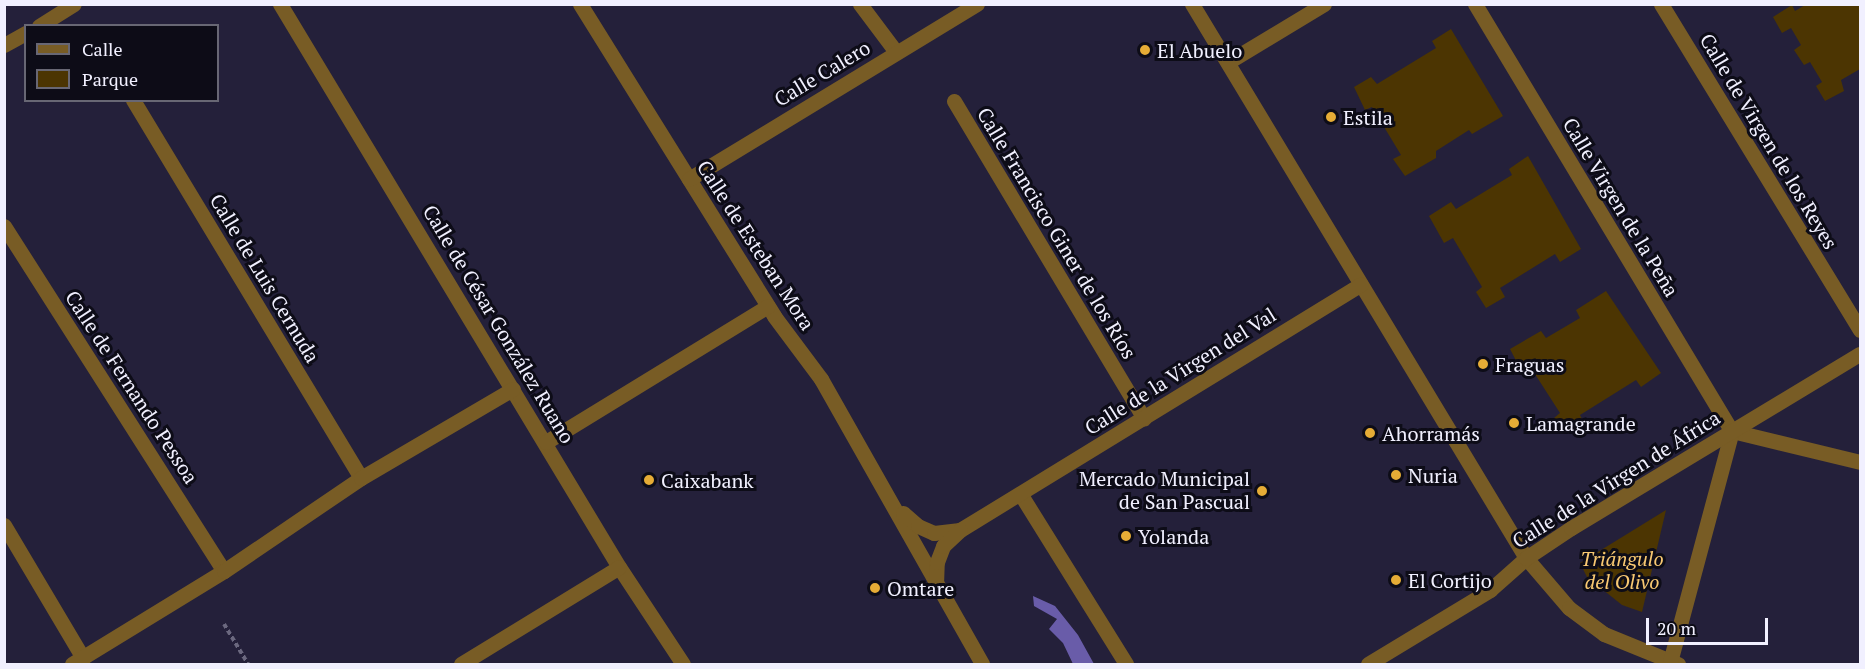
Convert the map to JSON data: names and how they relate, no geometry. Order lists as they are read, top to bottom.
{
  "streets": {
    "street": [
      "Calle Calero",
      "Calle de Virgen de los Reyes",
      "Calle Virgen de la Peña",
      "Calle Francisco Giner de los Ríos",
      "Calle de Esteban Mora",
      "Calle de Luis Cernuda",
      "Calle de César González Ruano",
      "Calle de la Virgen del Val",
      "Calle de Fernando Pessoa",
      "Calle de la Virgen de África"
    ]
  },
  "crossings": [
    ["Calle Calero", "Calle de Esteban Mora"],
    ["Calle Virgen de la Peña", "Calle de la Virgen de África"],
    ["Calle Francisco Giner de los Ríos", "Calle de la Virgen del Val"],
    ["Calle de Esteban Mora", "Calle de la Virgen del Val"]
  ],
  "parks": ["Triángulo del Olivo"],
  "places": [
    "El Abuelo",
    "Estila",
    "Fraguas",
    "Lamagrande",
    "Ahorramás",
    "Nuria",
    "Caixabank",
    "Mercado Municipal de San Pascual",
    "Yolanda",
    "El Cortijo",
    "Omtare"
  ],
  "legend": ["Calle", "Parque"],
  "scale_bar": "20 m"
}
